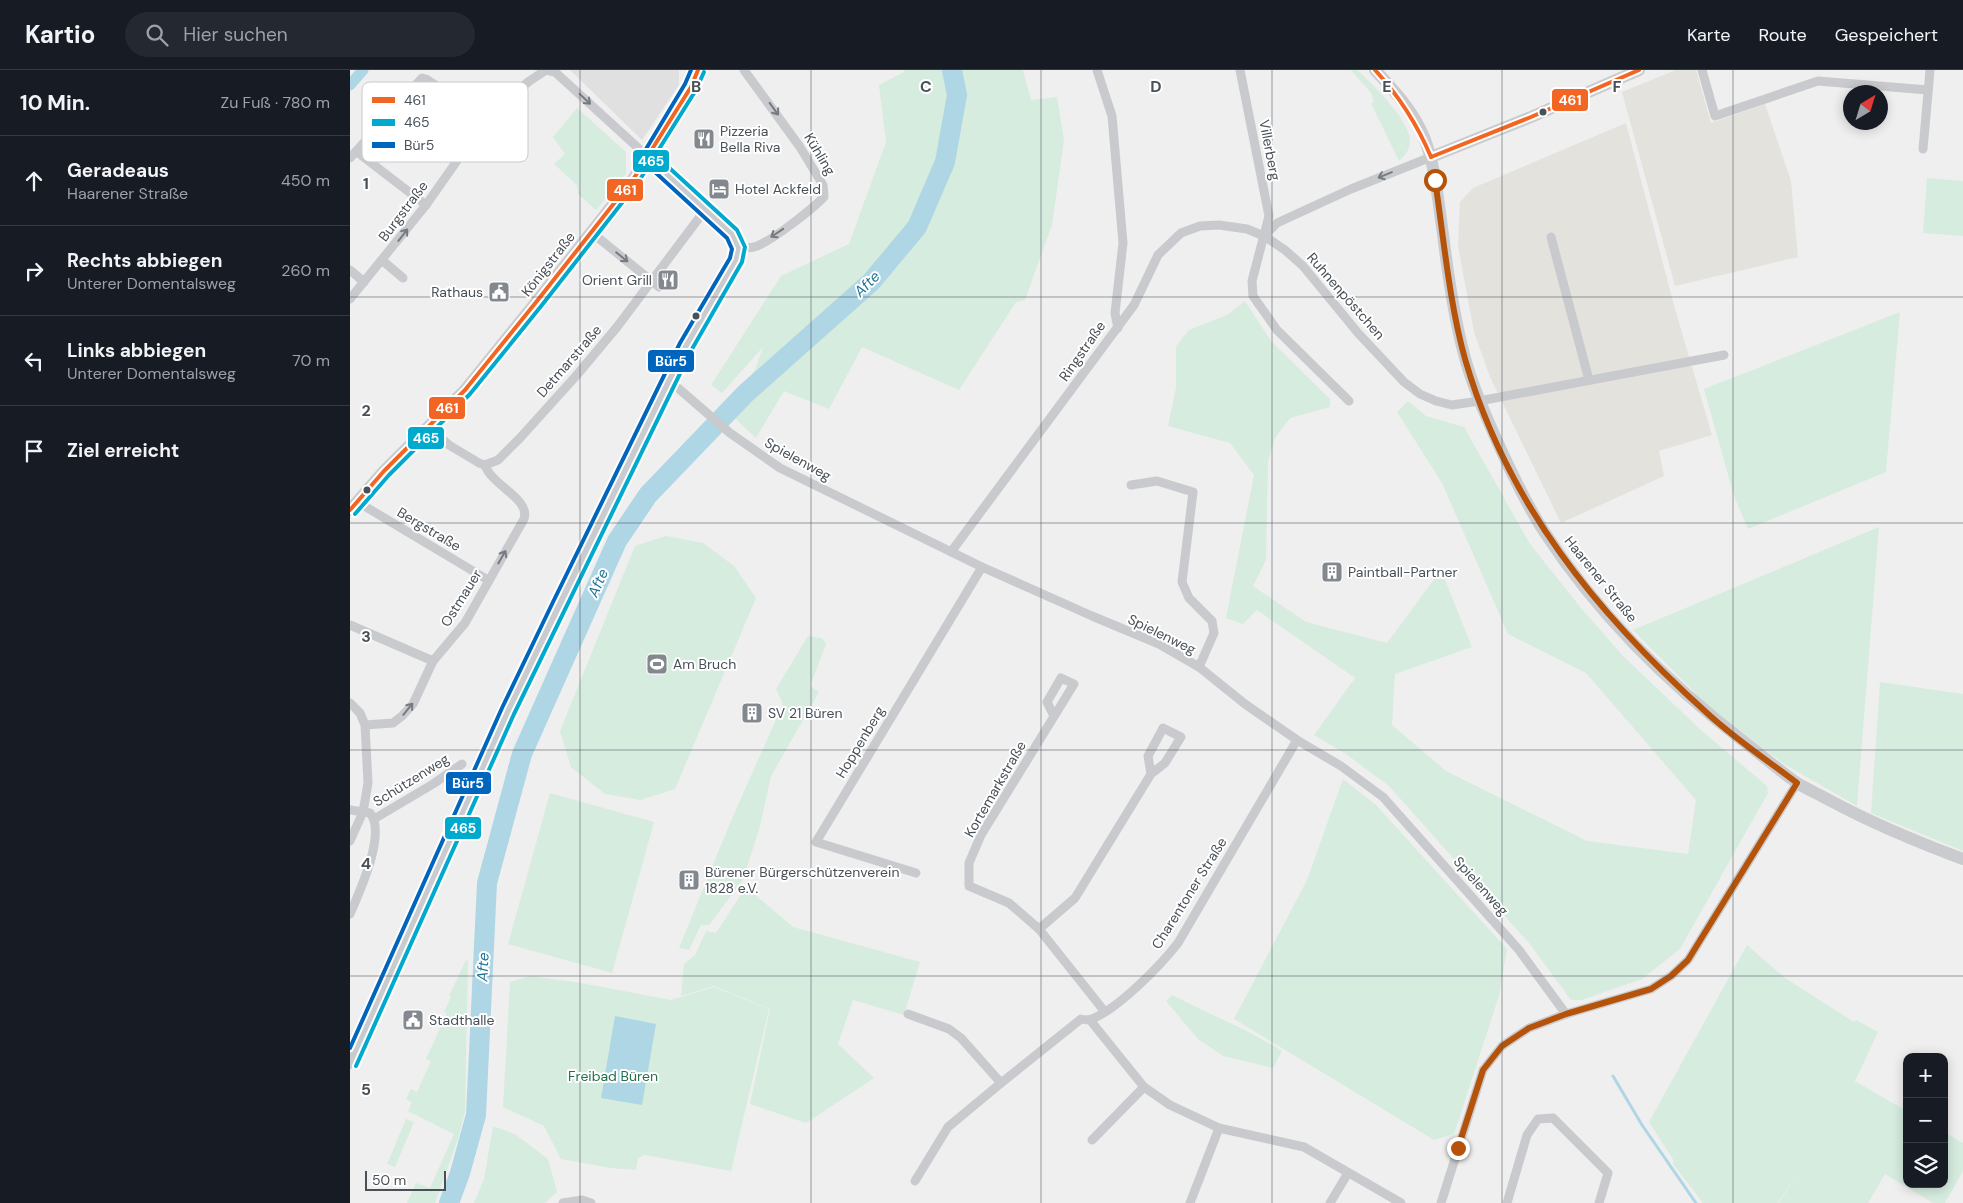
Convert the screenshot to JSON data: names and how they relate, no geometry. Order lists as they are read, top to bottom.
{
  "streets": {
    "main road": ["Königstraße", "Haarener Straße"],
    "street": [
      "Villerberg",
      "Kühling",
      "Burgstraße",
      "Ruhnenpöstchen",
      "Ringstraße",
      "Detmarstraße",
      "Spielenweg",
      "Bergstraße",
      "Ostmauer",
      "Hoppenberg",
      "Schützenweg",
      "Kortemarkstraße",
      "Charentoner Straße"
    ]
  },
  "crossings": [
    ["Villerberg", "Ruhnenpöstchen"],
    ["Königstraße", "Bergstraße"],
    ["Ruhnenpöstchen", "Ringstraße"],
    ["Ruhnenpöstchen", "Haarener Straße"],
    ["Ringstraße", "Spielenweg"],
    ["Detmarstraße", "Ostmauer"],
    ["Spielenweg", "Hoppenberg"],
    ["Spielenweg", "Charentoner Straße"],
    ["Bergstraße", "Ostmauer"],
    ["Kortemarkstraße", "Charentoner Straße"]
  ],
  "water": ["Afte"],
  "parks": ["Freibad Büren"],
  "places": {
    "restaurant": ["Pizzeria Bella Riva", "Orient Grill"],
    "hotel": ["Hotel Ackfeld"],
    "public building": ["Rathaus", "Stadthalle"],
    "building": ["Paintball-Partner", "SV 21 Büren", "Bürener Bürgerschützenverein 1828 e.V."],
    "sports": ["Am Bruch"]
  },
  "lines": ["transit line 461", "transit line Bür5", "transit line 465"],
  "legend": ["461", "465", "Bür5"],
  "scale_bar": "50 m",
  "north": "top right",
  "page": {
    "header": "Kartio",
    "search": "Hier suchen",
    "nav": ["Karte", "Route", "Gespeichert"],
    "heading": ["10 Min.", "Zu Fuß · 780 m"],
    "list": [
      ["Geradeaus", "Haarener Straße", "450 m"],
      ["Rechts abbiegen", "Unterer Domentalsweg", "260 m"],
      ["Links abbiegen", "Unterer Domentalsweg", "70 m"],
      "Ziel erreicht"
    ],
    "map_buttons": ["+", "−"],
    "scale": "50 m"
  },
  "grid": {
    "columns": [
      "B",
      "C",
      "D",
      "E",
      "F"
    ],
    "rows": [
      "1",
      "2",
      "3",
      "4",
      "5"
    ]
  }
}
